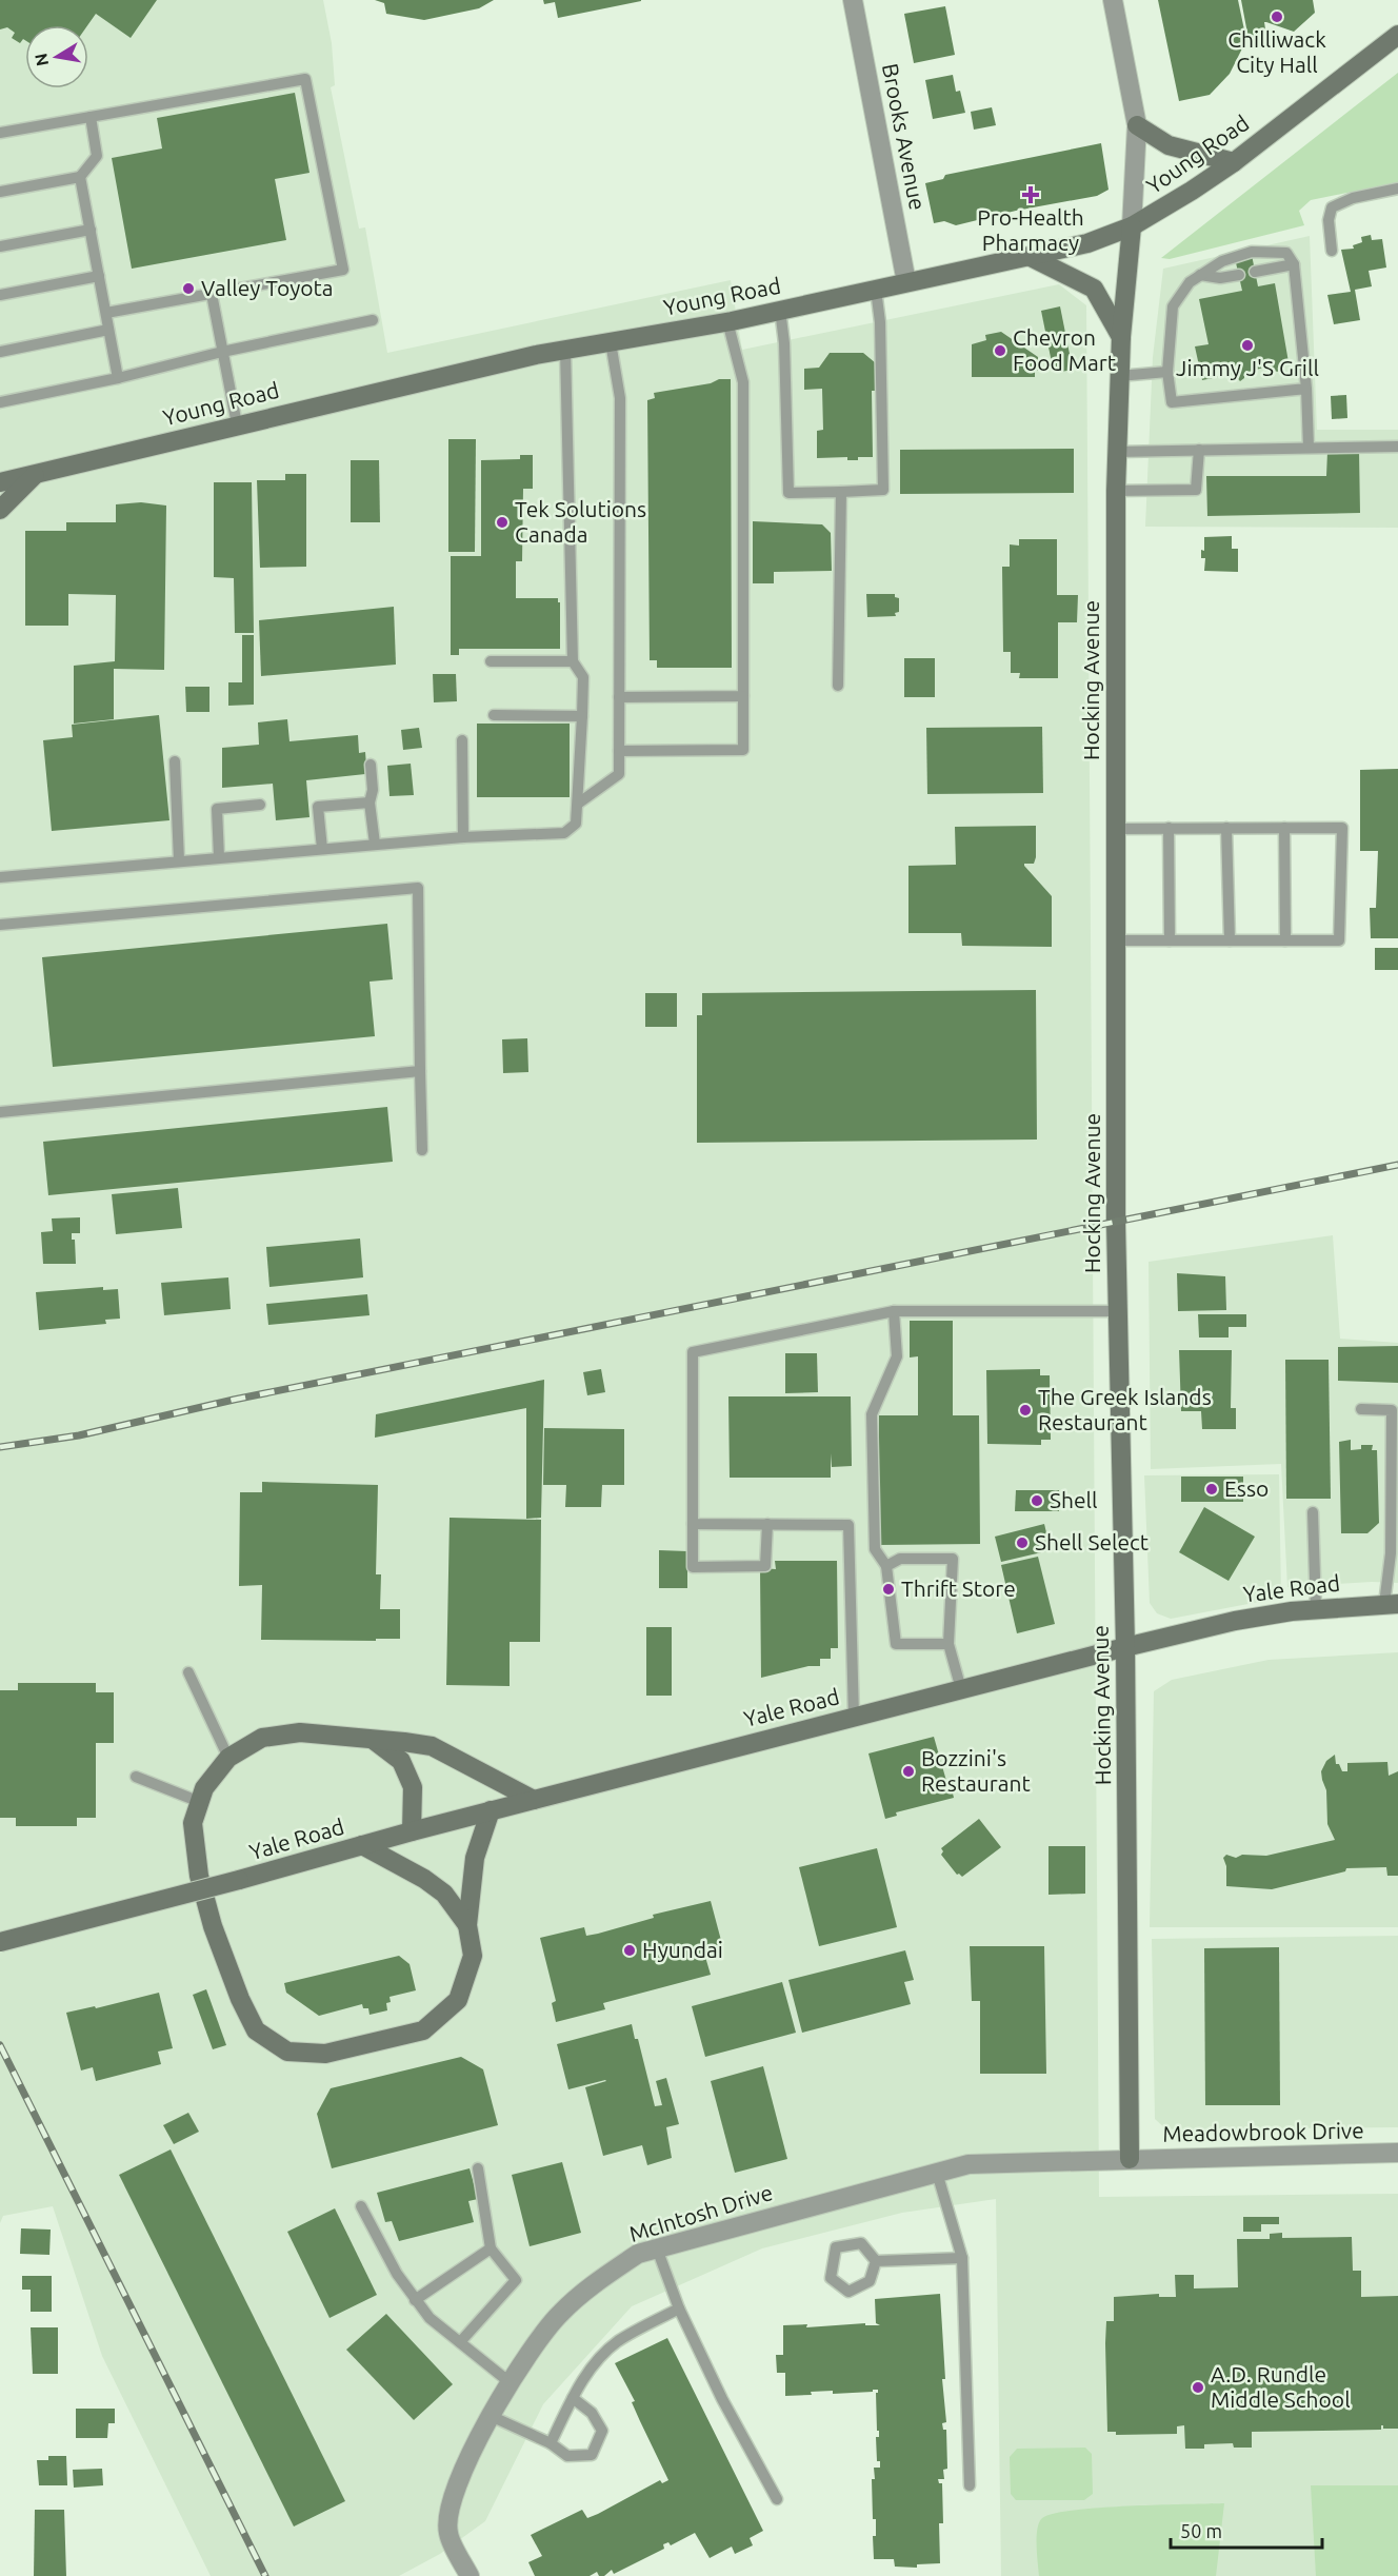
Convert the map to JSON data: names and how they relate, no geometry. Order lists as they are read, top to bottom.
{
  "streets": {
    "main road": ["Young Road", "Hocking Avenue", "Yale Road"],
    "street": ["Brooks Avenue", "Meadowbrook Drive", "McIntosh Drive"]
  },
  "crossings": [
    ["Brooks Avenue", "Young Road"],
    ["Young Road", "Hocking Avenue"],
    ["Hocking Avenue", "Yale Road"],
    ["Hocking Avenue", "Meadowbrook Drive"],
    ["Hocking Avenue", "McIntosh Drive"],
    ["Meadowbrook Drive", "McIntosh Drive"]
  ],
  "places": {
    "other": [
      "Chilliwack City Hall",
      "Valley Toyota",
      "Jimmy J'S Grill",
      "Chevron Food Mart",
      "Tek Solutions Canada",
      "The Greek Islands Restaurant",
      "Esso",
      "Shell",
      "Shell Select",
      "Thrift Store",
      "Bozzini's Restaurant",
      "Hyundai",
      "A.D. Rundle Middle School"
    ],
    "health": ["Pro-Health Pharmacy"]
  },
  "scale_bar": "50 m",
  "north": "left"
}
